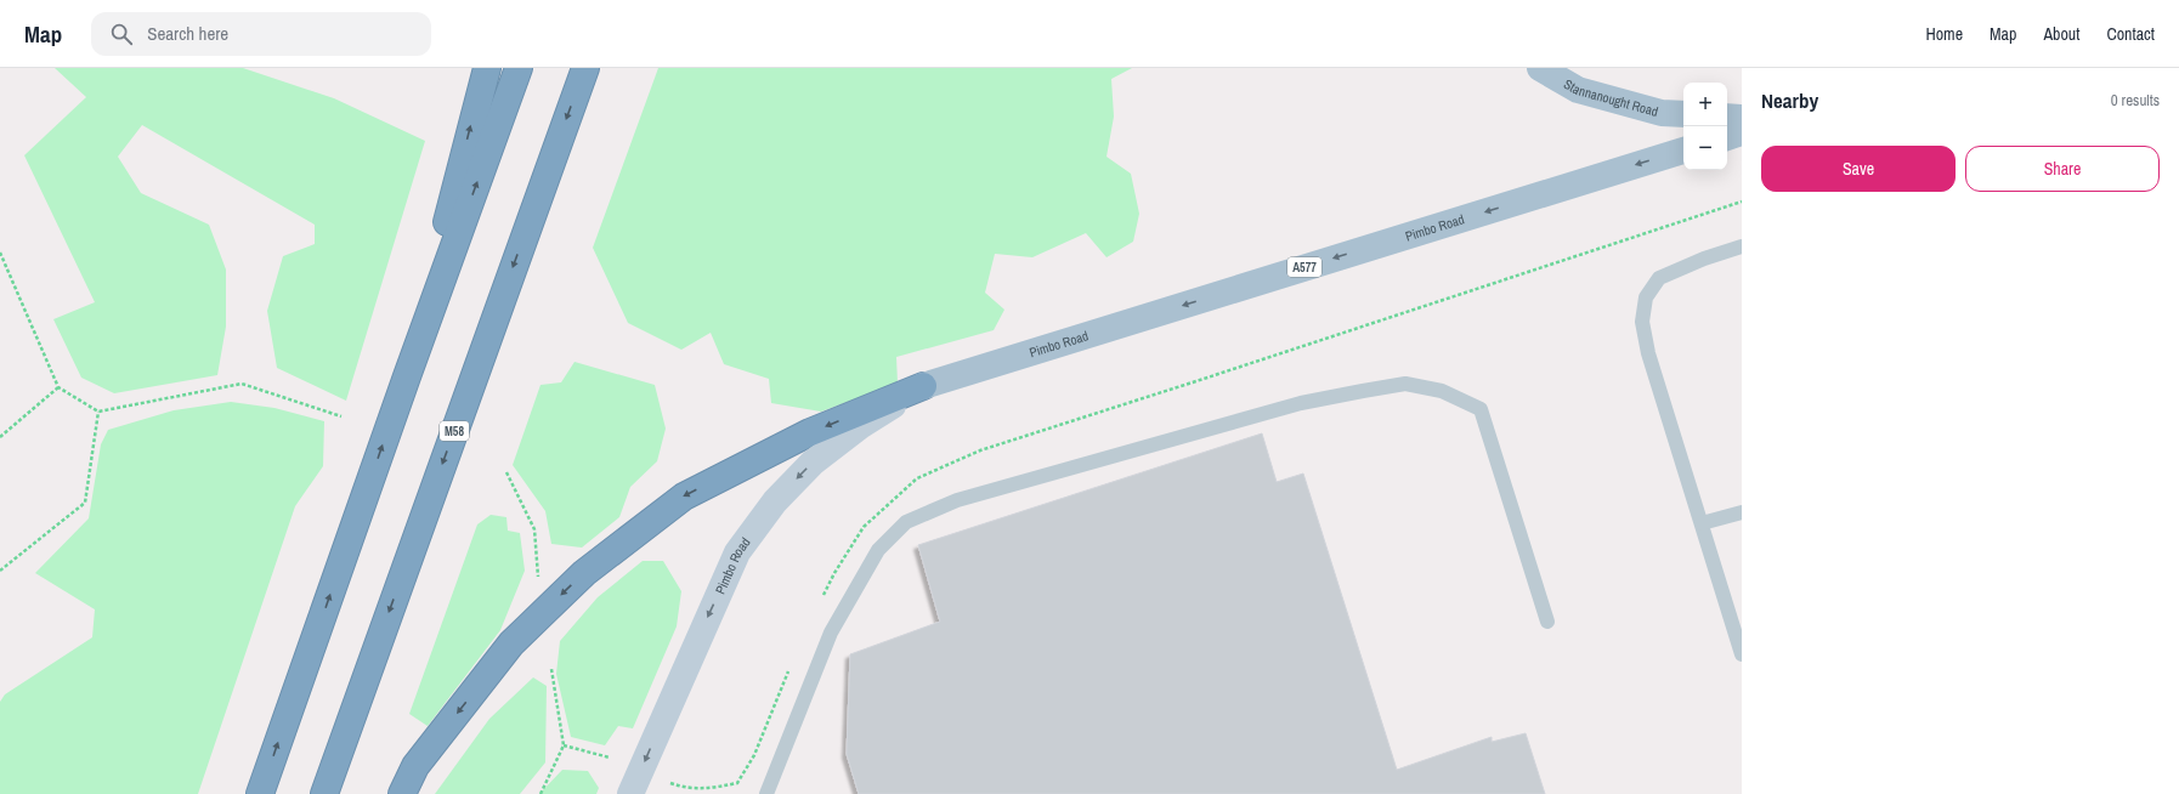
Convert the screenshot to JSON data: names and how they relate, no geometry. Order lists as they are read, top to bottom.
{
  "streets": {
    "highway": ["M58"],
    "main road": ["Stannanought Road", "Pimbo Road", "A577"]
  },
  "one_way": ["Pimbo Road"],
  "page": {
    "header": "Map",
    "search": "Search here",
    "nav": [
      "Home",
      "Map",
      "About",
      "Contact"
    ],
    "heading": ["Nearby", "0 results"],
    "map_buttons": ["+", "−"],
    "buttons": ["Save", "Share"]
  }
}
